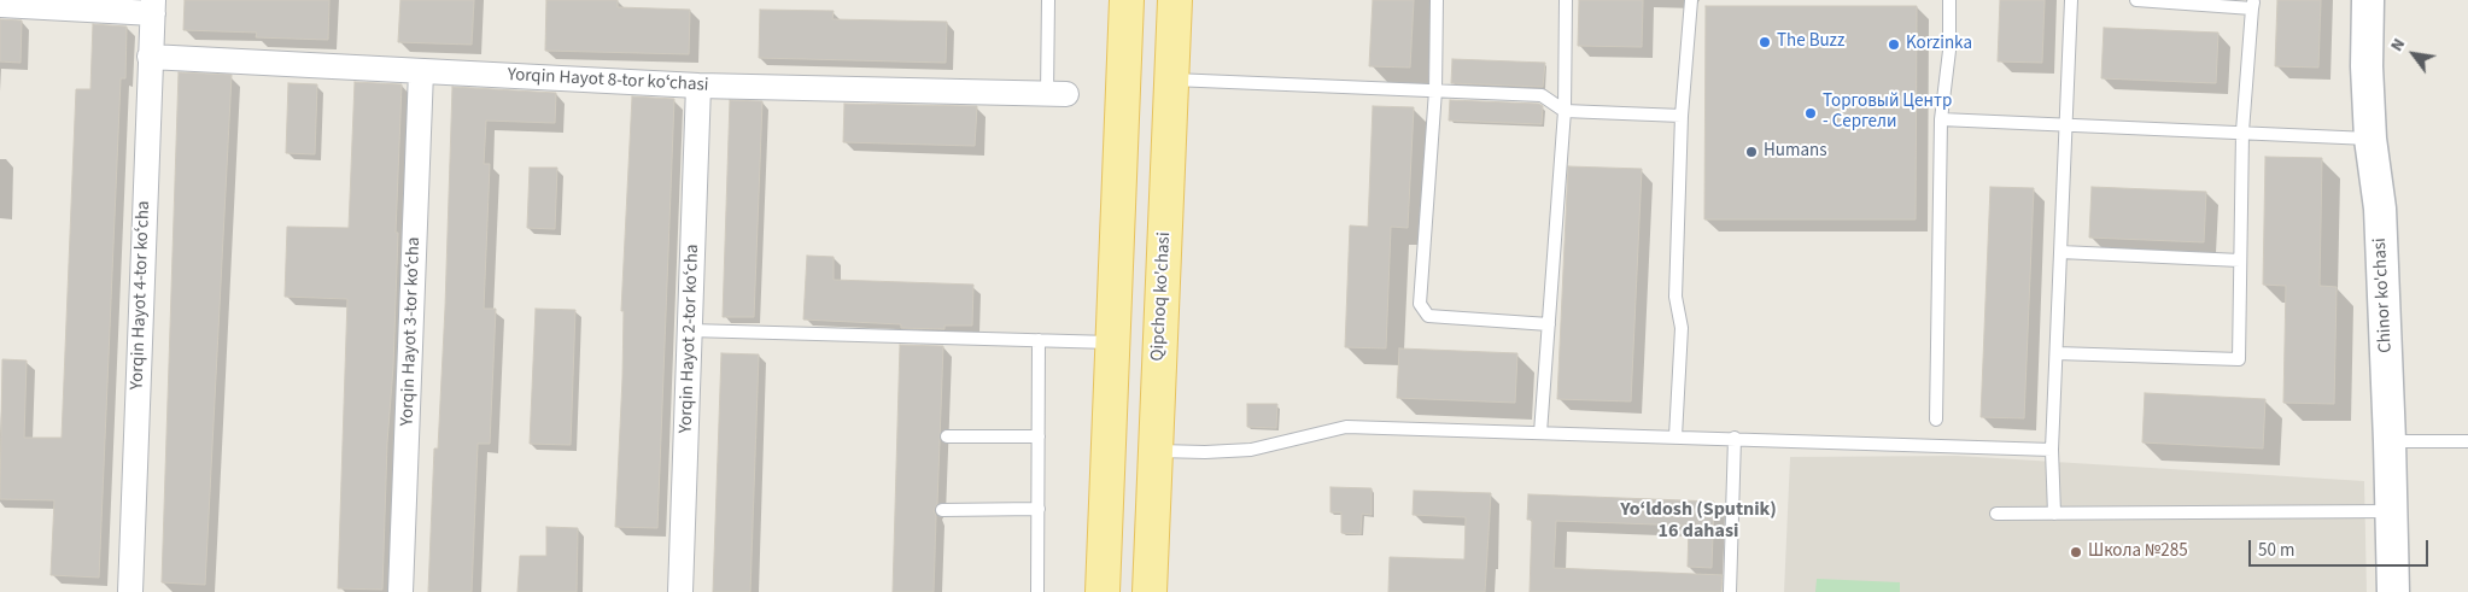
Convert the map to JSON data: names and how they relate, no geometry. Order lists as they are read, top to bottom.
{
  "streets": {
    "main road": ["Qipchoq ko'chasi"],
    "street": [
      "Yorqin Hayot 8-tor koʻchasi",
      "Yorqin Hayot 4-tor koʻcha",
      "Chinor ko'chasi",
      "Yorqin Hayot 3-tor koʻcha",
      "Yorqin Hayot 2-tor koʻcha"
    ]
  },
  "crossings": [
    ["Yorqin Hayot 8-tor koʻchasi", "Yorqin Hayot 4-tor koʻcha"],
    ["Yorqin Hayot 8-tor koʻchasi", "Yorqin Hayot 3-tor koʻcha"],
    ["Yorqin Hayot 8-tor koʻchasi", "Yorqin Hayot 2-tor koʻcha"]
  ],
  "districts": ["Yo‘ldosh (Sputnik) 16 dahasi"],
  "places": [
    "The Buzz",
    "Korzinka",
    "Торговый Центр - Сергели",
    "Humans",
    "Школа №285"
  ],
  "scale_bar": "50 m",
  "north": "top left"
}
